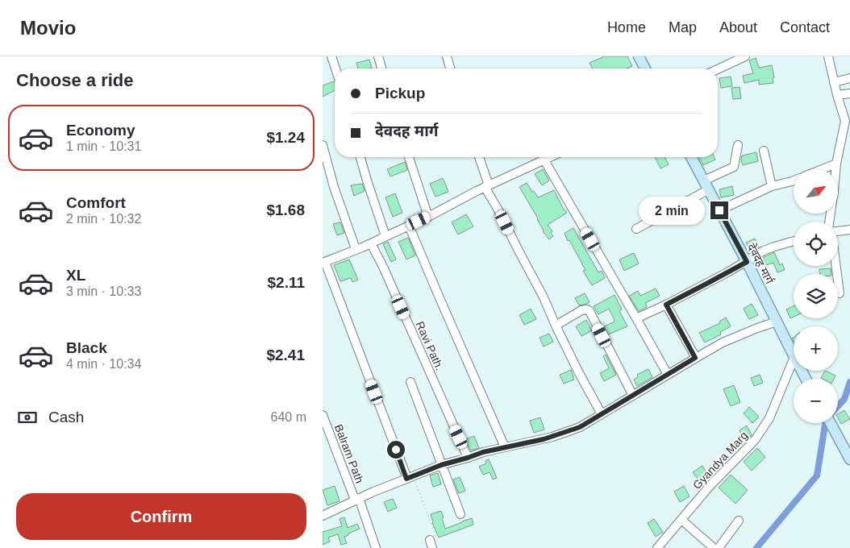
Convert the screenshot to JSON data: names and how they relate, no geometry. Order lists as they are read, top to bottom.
{
  "streets": {
    "main road": ["देवदह मार्ग"],
    "street": ["Ravi Path.", "Balram Path", "Gyandya Marg"]
  },
  "north": "top right",
  "page": {
    "header": "Movio",
    "nav": [
      "Home",
      "Map",
      "About",
      "Contact"
    ],
    "heading": "Choose a ride",
    "banner": ["Pickup", "देवदह मार्ग"],
    "list": [
      {
        "name": "Economy",
        "note": "1 min · 10:31",
        "value": "$1.24"
      },
      {
        "name": "Comfort",
        "note": "2 min · 10:32",
        "value": "$1.68"
      },
      {
        "name": "XL",
        "note": "3 min · 10:33",
        "value": "$2.11"
      },
      {
        "name": "Black",
        "note": "4 min · 10:34",
        "value": "$2.41"
      }
    ],
    "map_buttons": ["+", "−"],
    "bubble": "2 min",
    "pay": ["Cash", "640 m"],
    "buttons": "Confirm"
  }
}
